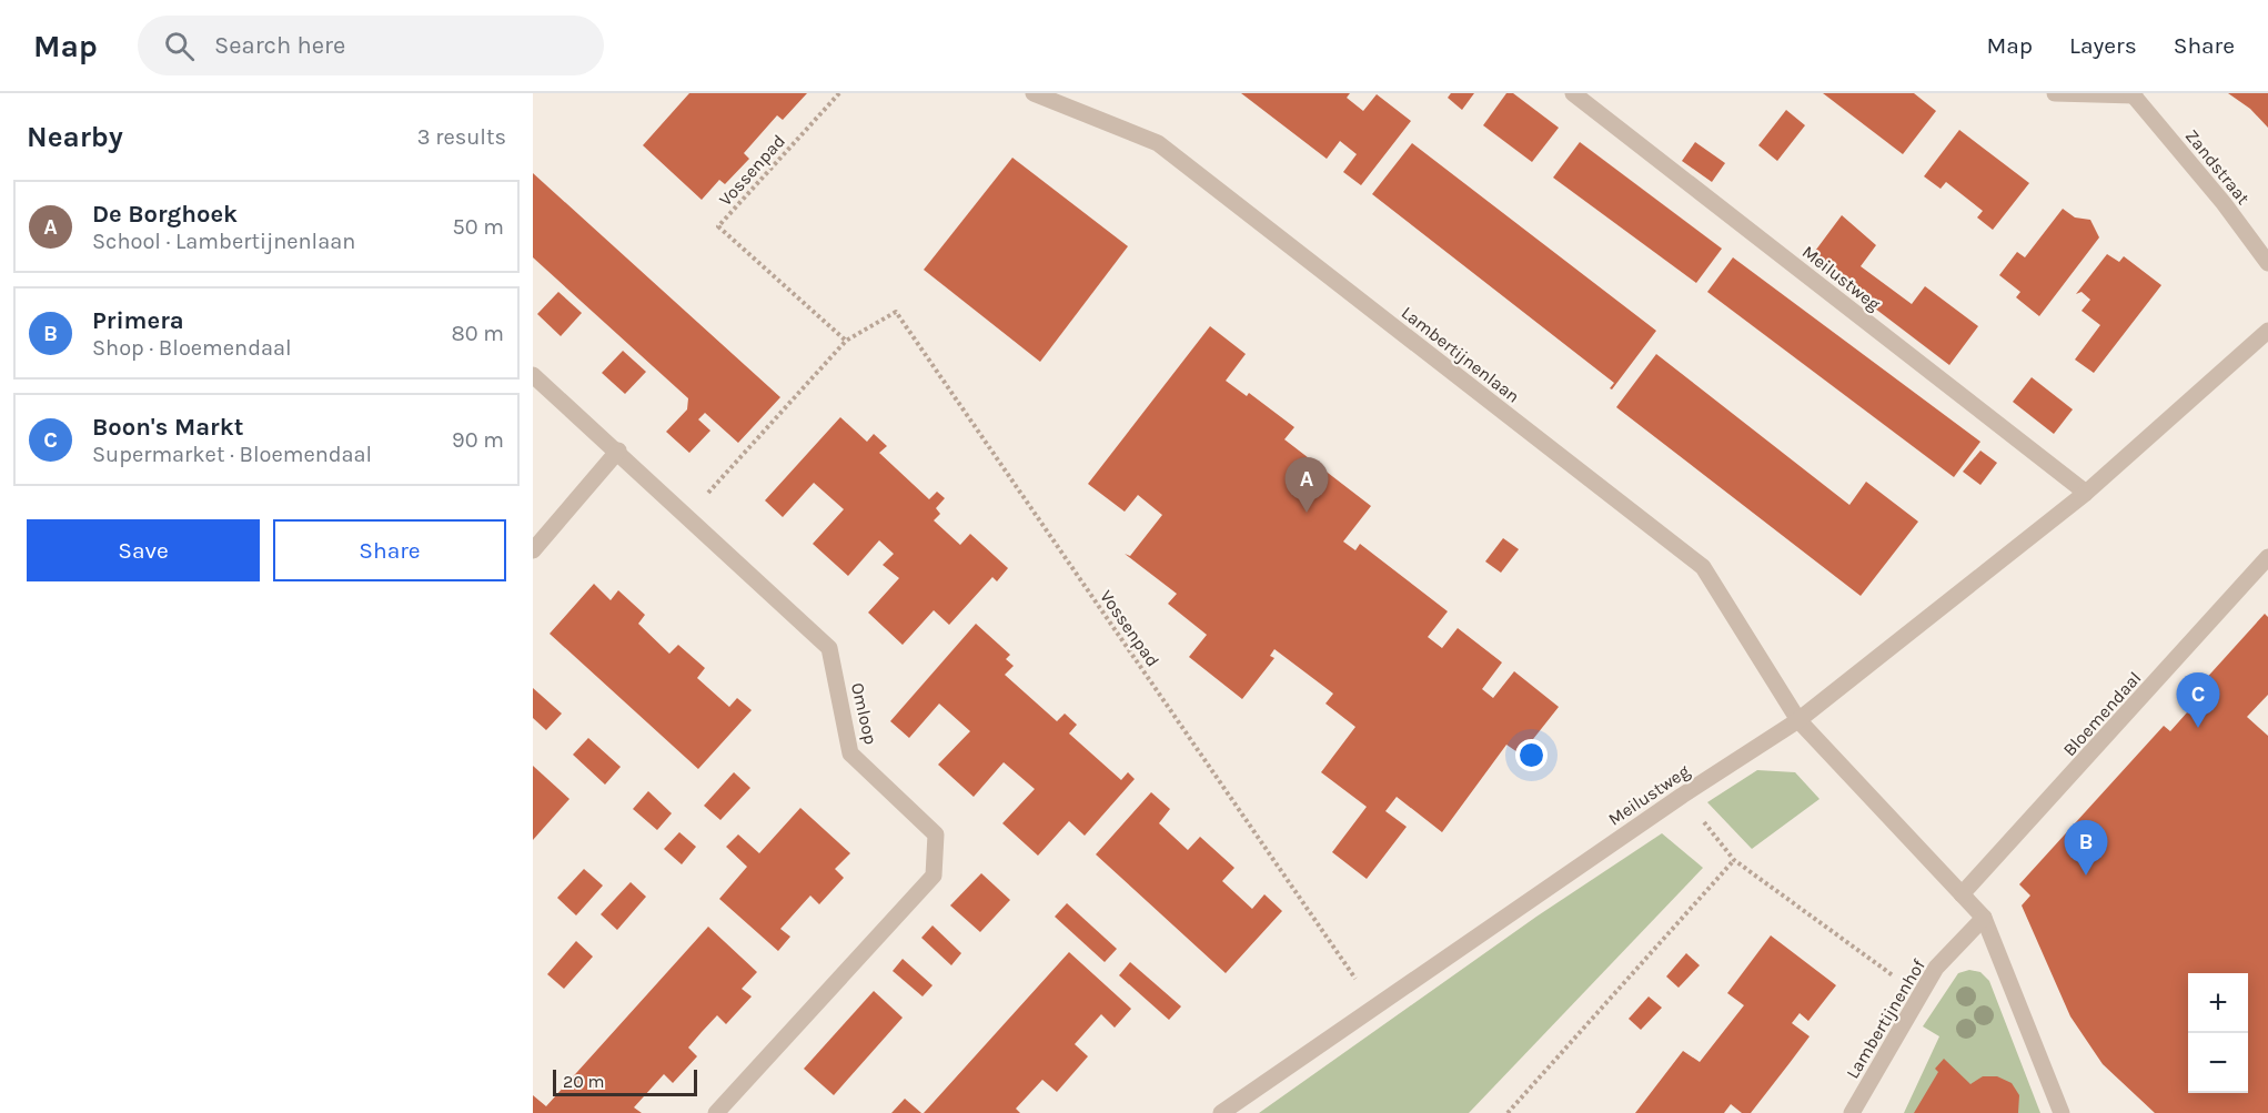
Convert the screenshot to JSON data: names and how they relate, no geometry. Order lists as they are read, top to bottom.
{
  "streets": {
    "street": [
      "Zandstraat",
      "Meilustweg",
      "Lambertijnenlaan",
      "Omloop",
      "Bloemendaal",
      "Lambertijnenhof"
    ],
    "path": ["Vossenpad"]
  },
  "crossings": [
    ["Vossenpad", "Meilustweg"],
    ["Vossenpad", "Omloop"],
    ["Meilustweg", "Lambertijnenlaan"]
  ],
  "scale_bar": "20 m",
  "page": {
    "header": "Map",
    "search": "Search here",
    "nav": ["Map", "Layers", "Share"],
    "heading": ["Nearby", "3 results"],
    "list": [
      {
        "mark": "A",
        "name": "De Borghoek",
        "note": "School · Lambertijnenlaan",
        "value": "50 m"
      },
      {
        "mark": "B",
        "name": "Primera",
        "note": "Shop · Bloemendaal",
        "value": "80 m"
      },
      {
        "mark": "C",
        "name": "Boon's Markt",
        "note": "Supermarket · Bloemendaal",
        "value": "90 m"
      }
    ],
    "pins": ["A", "C", "B"],
    "buttons": ["Save", "Share"],
    "map_buttons": ["+", "−"],
    "scale": "20 m"
  }
}
